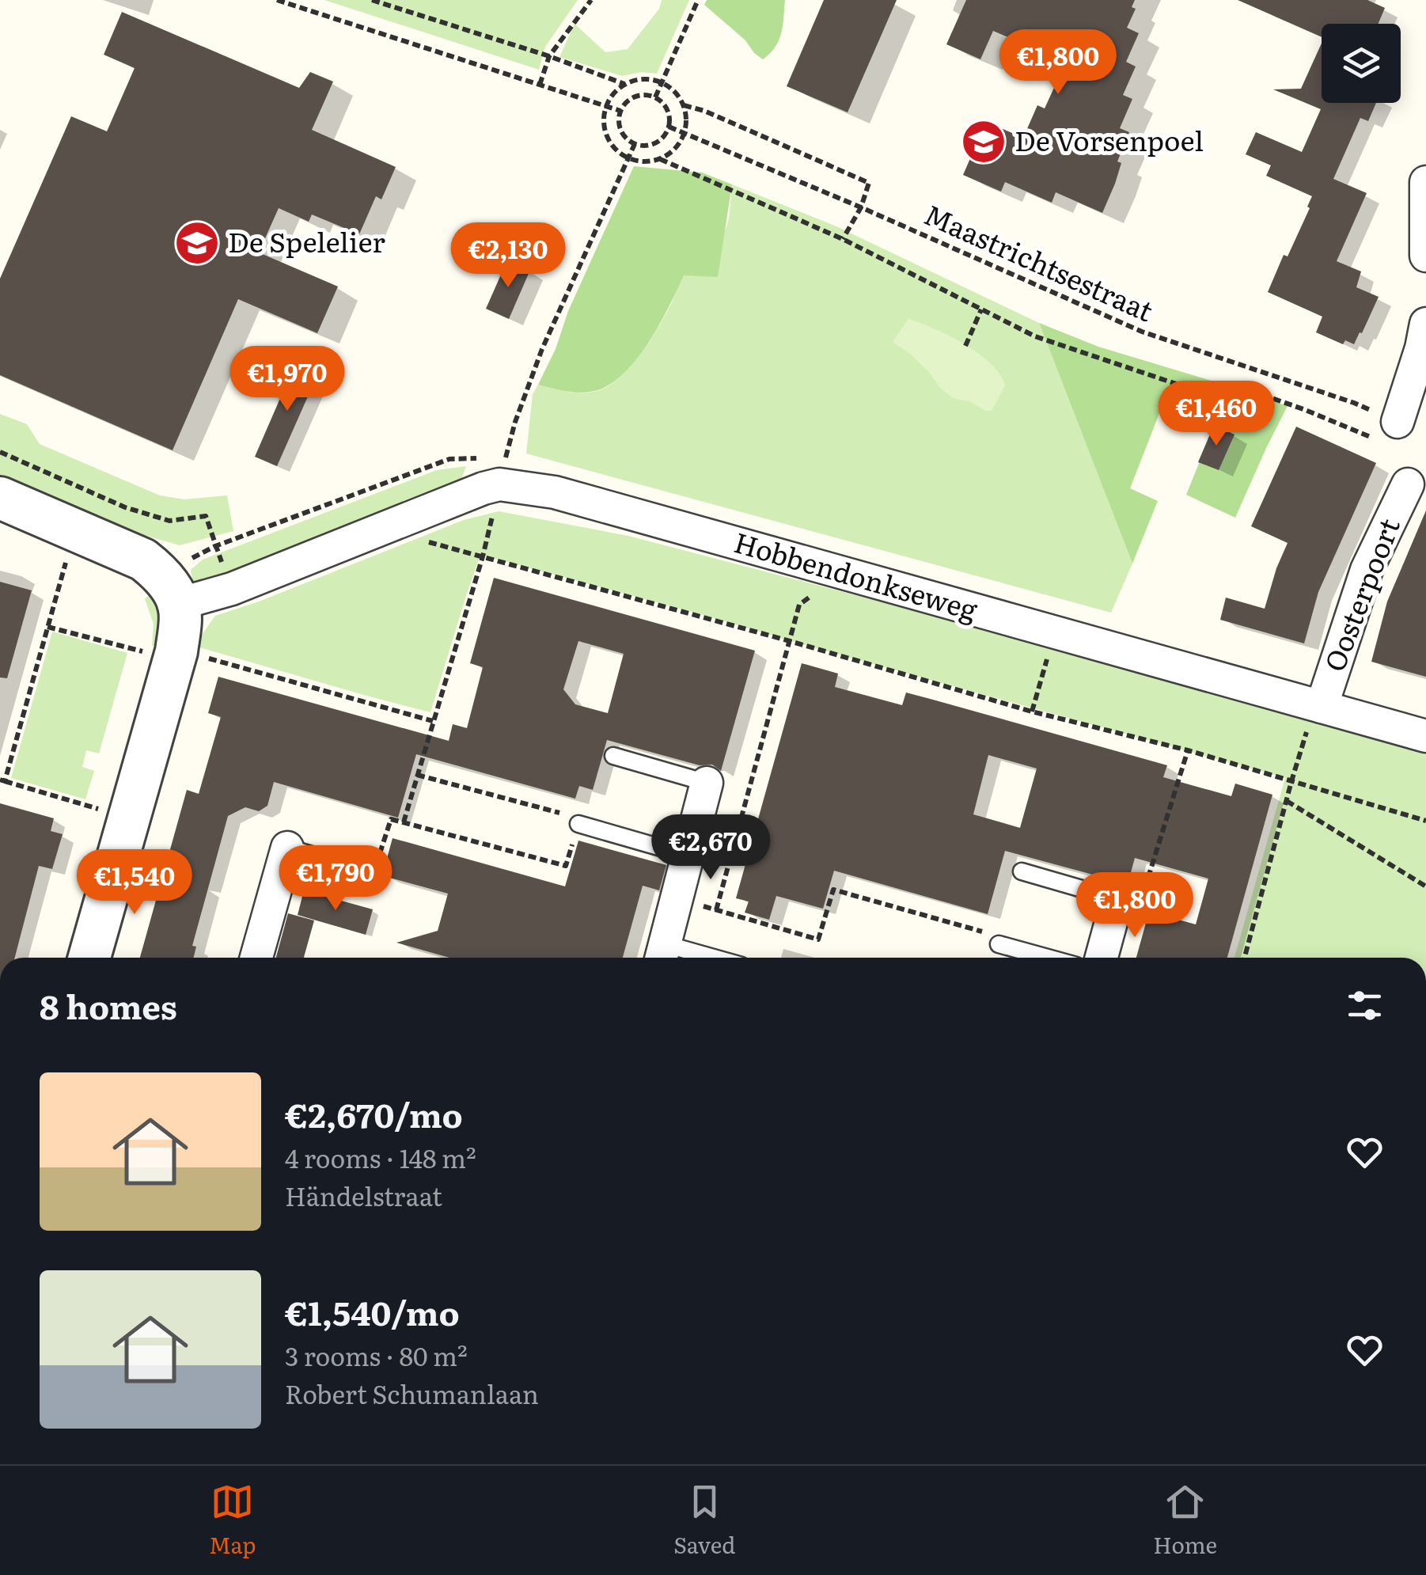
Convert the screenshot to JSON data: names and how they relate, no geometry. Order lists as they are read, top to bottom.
{
  "streets": {
    "street": ["Hobbendonkseweg", "Oosterpoort"],
    "path": ["Maastrichtsestraat"]
  },
  "crossings": [
    ["Hobbendonkseweg", "Oosterpoort"]
  ],
  "places": {
    "school or university": ["De Vorsenpoel", "De Spelelier"]
  },
  "page": {
    "price": [
      "€1,800",
      "€2,130",
      "€1,970",
      "€1,460",
      "€2,670",
      "€1,790",
      "€1,540",
      "€1,800"
    ],
    "heading": "8 homes",
    "list": [
      {
        "name": "€2,670/mo",
        "note": "4 rooms · 148 m² · Händelstraat"
      },
      {
        "name": "€1,540/mo",
        "note": "3 rooms · 80 m² · Robert Schumanlaan"
      }
    ],
    "tabs": ["Map", "Saved", "Home"]
  }
}
